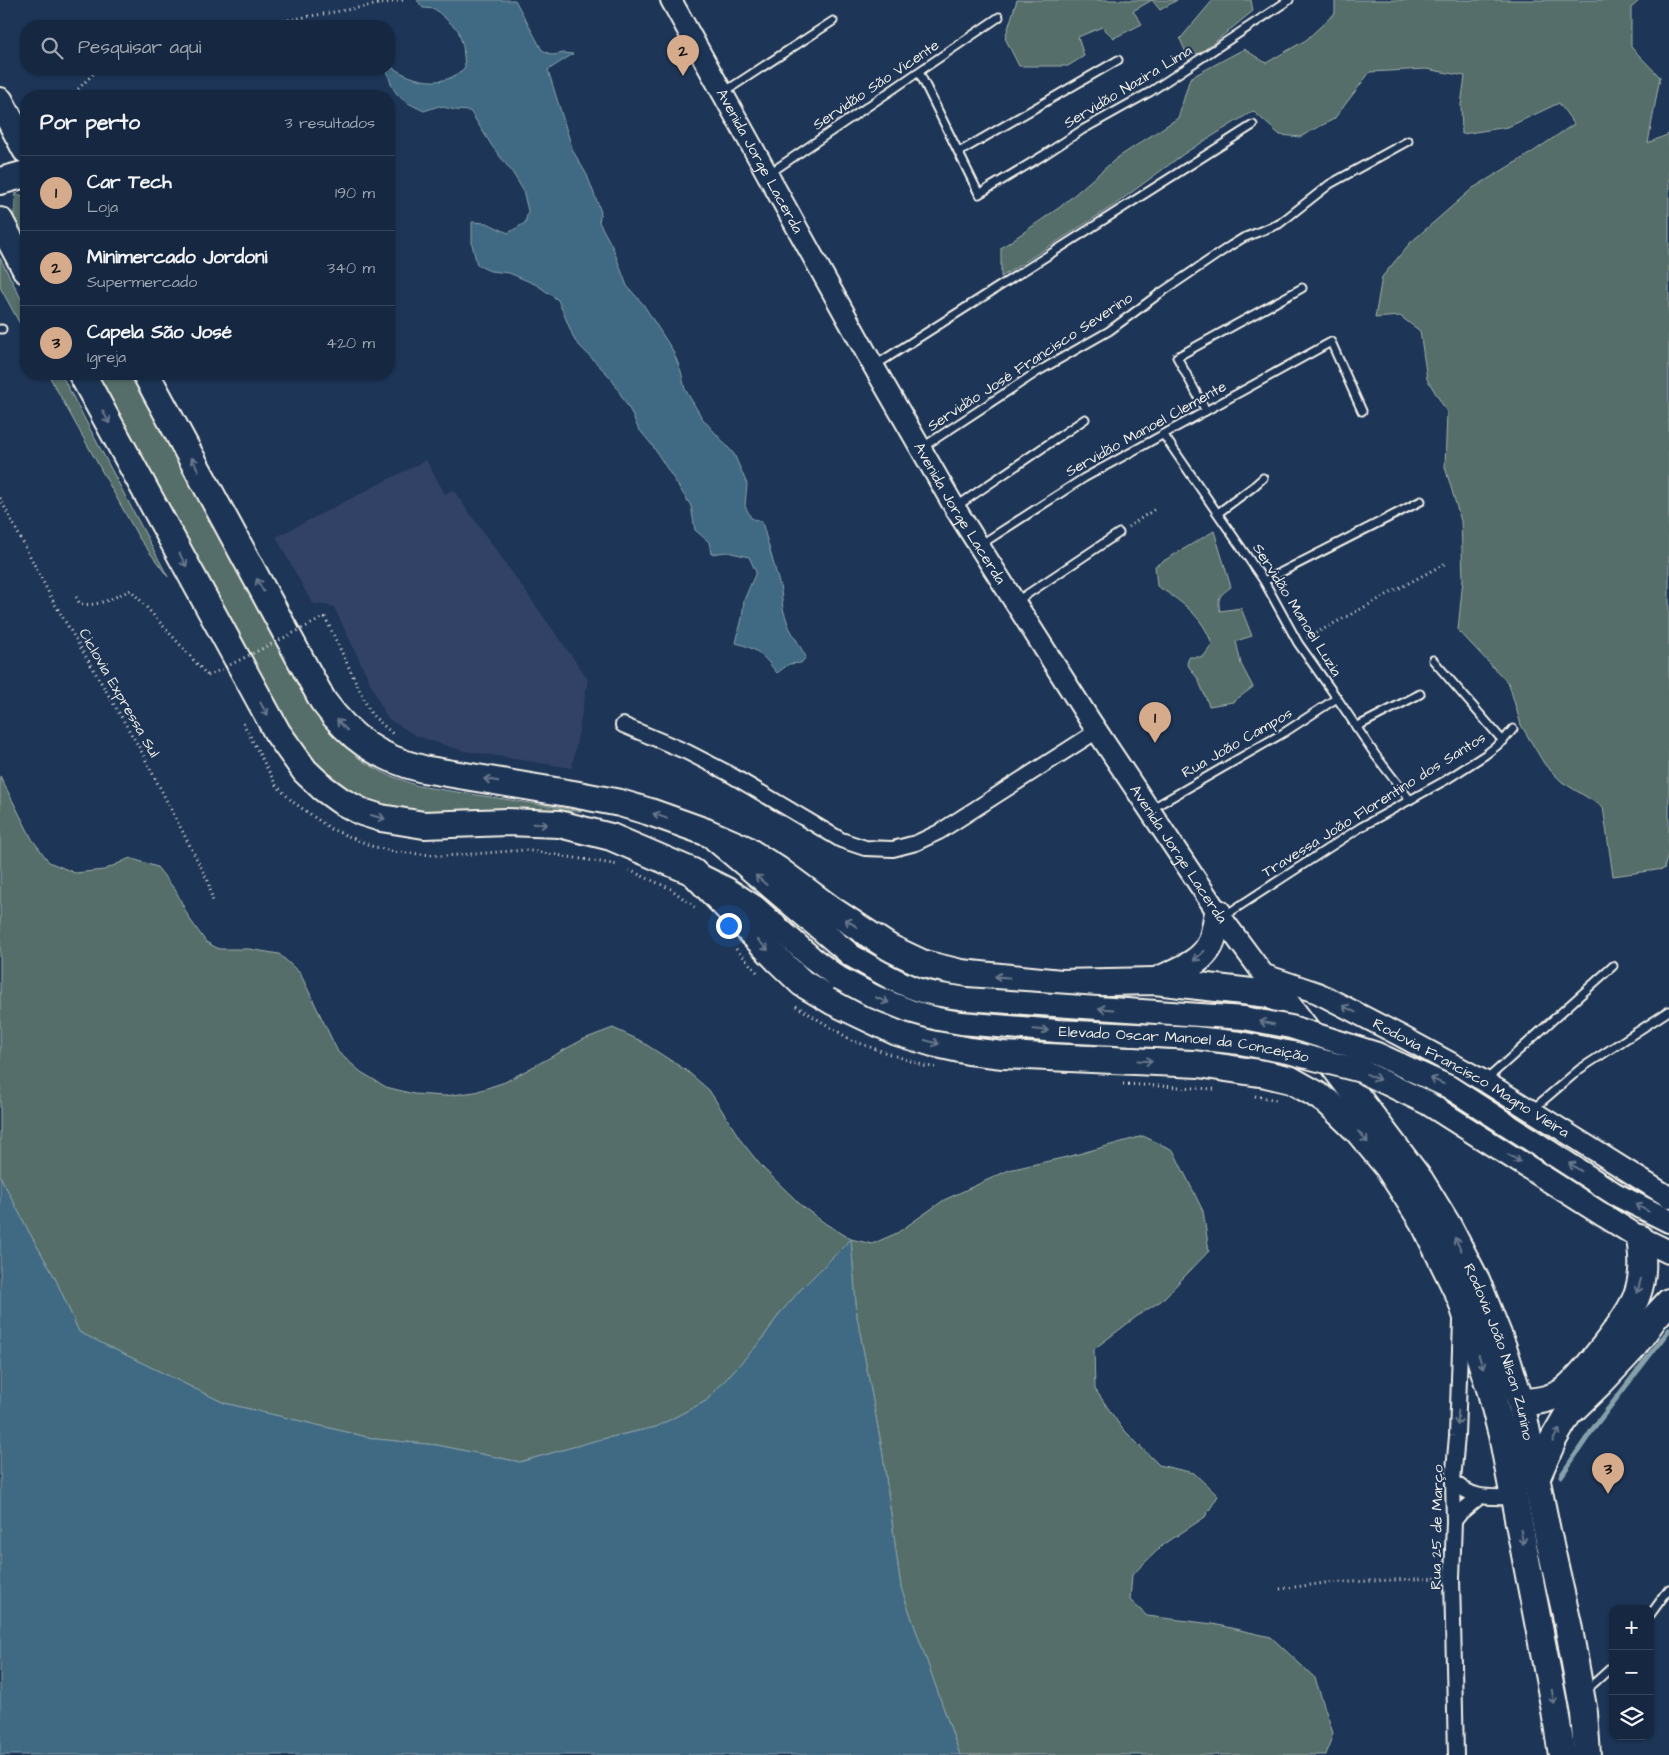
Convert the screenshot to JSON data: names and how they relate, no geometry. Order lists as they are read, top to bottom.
{
  "streets": {
    "highway": ["Rodovia João Nilson Zunino"],
    "main road": ["Avenida Jorge Lacerda", "Elevado Oscar Manoel da Conceição", "Rodovia Francisco Magno Vieira"],
    "street": ["Rua 25 de Março"],
    "lane": [
      "Servidão São Vicente",
      "Servidão Nazira Lima",
      "Servidão José Francisco Severino",
      "Servidão Manoel Clemente",
      "Servidão Manoel Luzia",
      "Rua João Campos",
      "Travessa João Florentino dos Santos"
    ],
    "path": ["Ciclovia Expressa Sul"]
  },
  "crossings": [
    ["Servidão São Vicente", "Avenida Jorge Lacerda"],
    ["Avenida Jorge Lacerda", "Servidão José Francisco Severino"],
    ["Avenida Jorge Lacerda", "Servidão Manoel Clemente"],
    ["Avenida Jorge Lacerda", "Rua João Campos"],
    ["Avenida Jorge Lacerda", "Travessa João Florentino dos Santos"],
    ["Avenida Jorge Lacerda", "Rodovia Francisco Magno Vieira"],
    ["Avenida Jorge Lacerda", "Rodovia João Nilson Zunino"],
    ["Servidão Manoel Clemente", "Servidão Manoel Luzia"],
    ["Servidão Manoel Luzia", "Rua João Campos"],
    ["Servidão Manoel Luzia", "Travessa João Florentino dos Santos"],
    ["Elevado Oscar Manoel da Conceição", "Rodovia João Nilson Zunino"],
    ["Rodovia João Nilson Zunino", "Rua 25 de Março"]
  ],
  "one_way": ["Rodovia Francisco Magno Vieira", "Rua 25 de Março"],
  "page": {
    "search": "Pesquisar aqui",
    "pins": ["2", "1", "3"],
    "heading": ["Por perto", "3 resultados"],
    "list": [
      {
        "mark": "1",
        "name": "Car Tech",
        "note": "Loja",
        "value": "190 m"
      },
      {
        "mark": "2",
        "name": "Minimercado Jordoni",
        "note": "Supermercado",
        "value": "340 m"
      },
      {
        "mark": "3",
        "name": "Capela São José",
        "note": "Igreja",
        "value": "420 m"
      }
    ],
    "map_buttons": ["+", "−"]
  }
}
